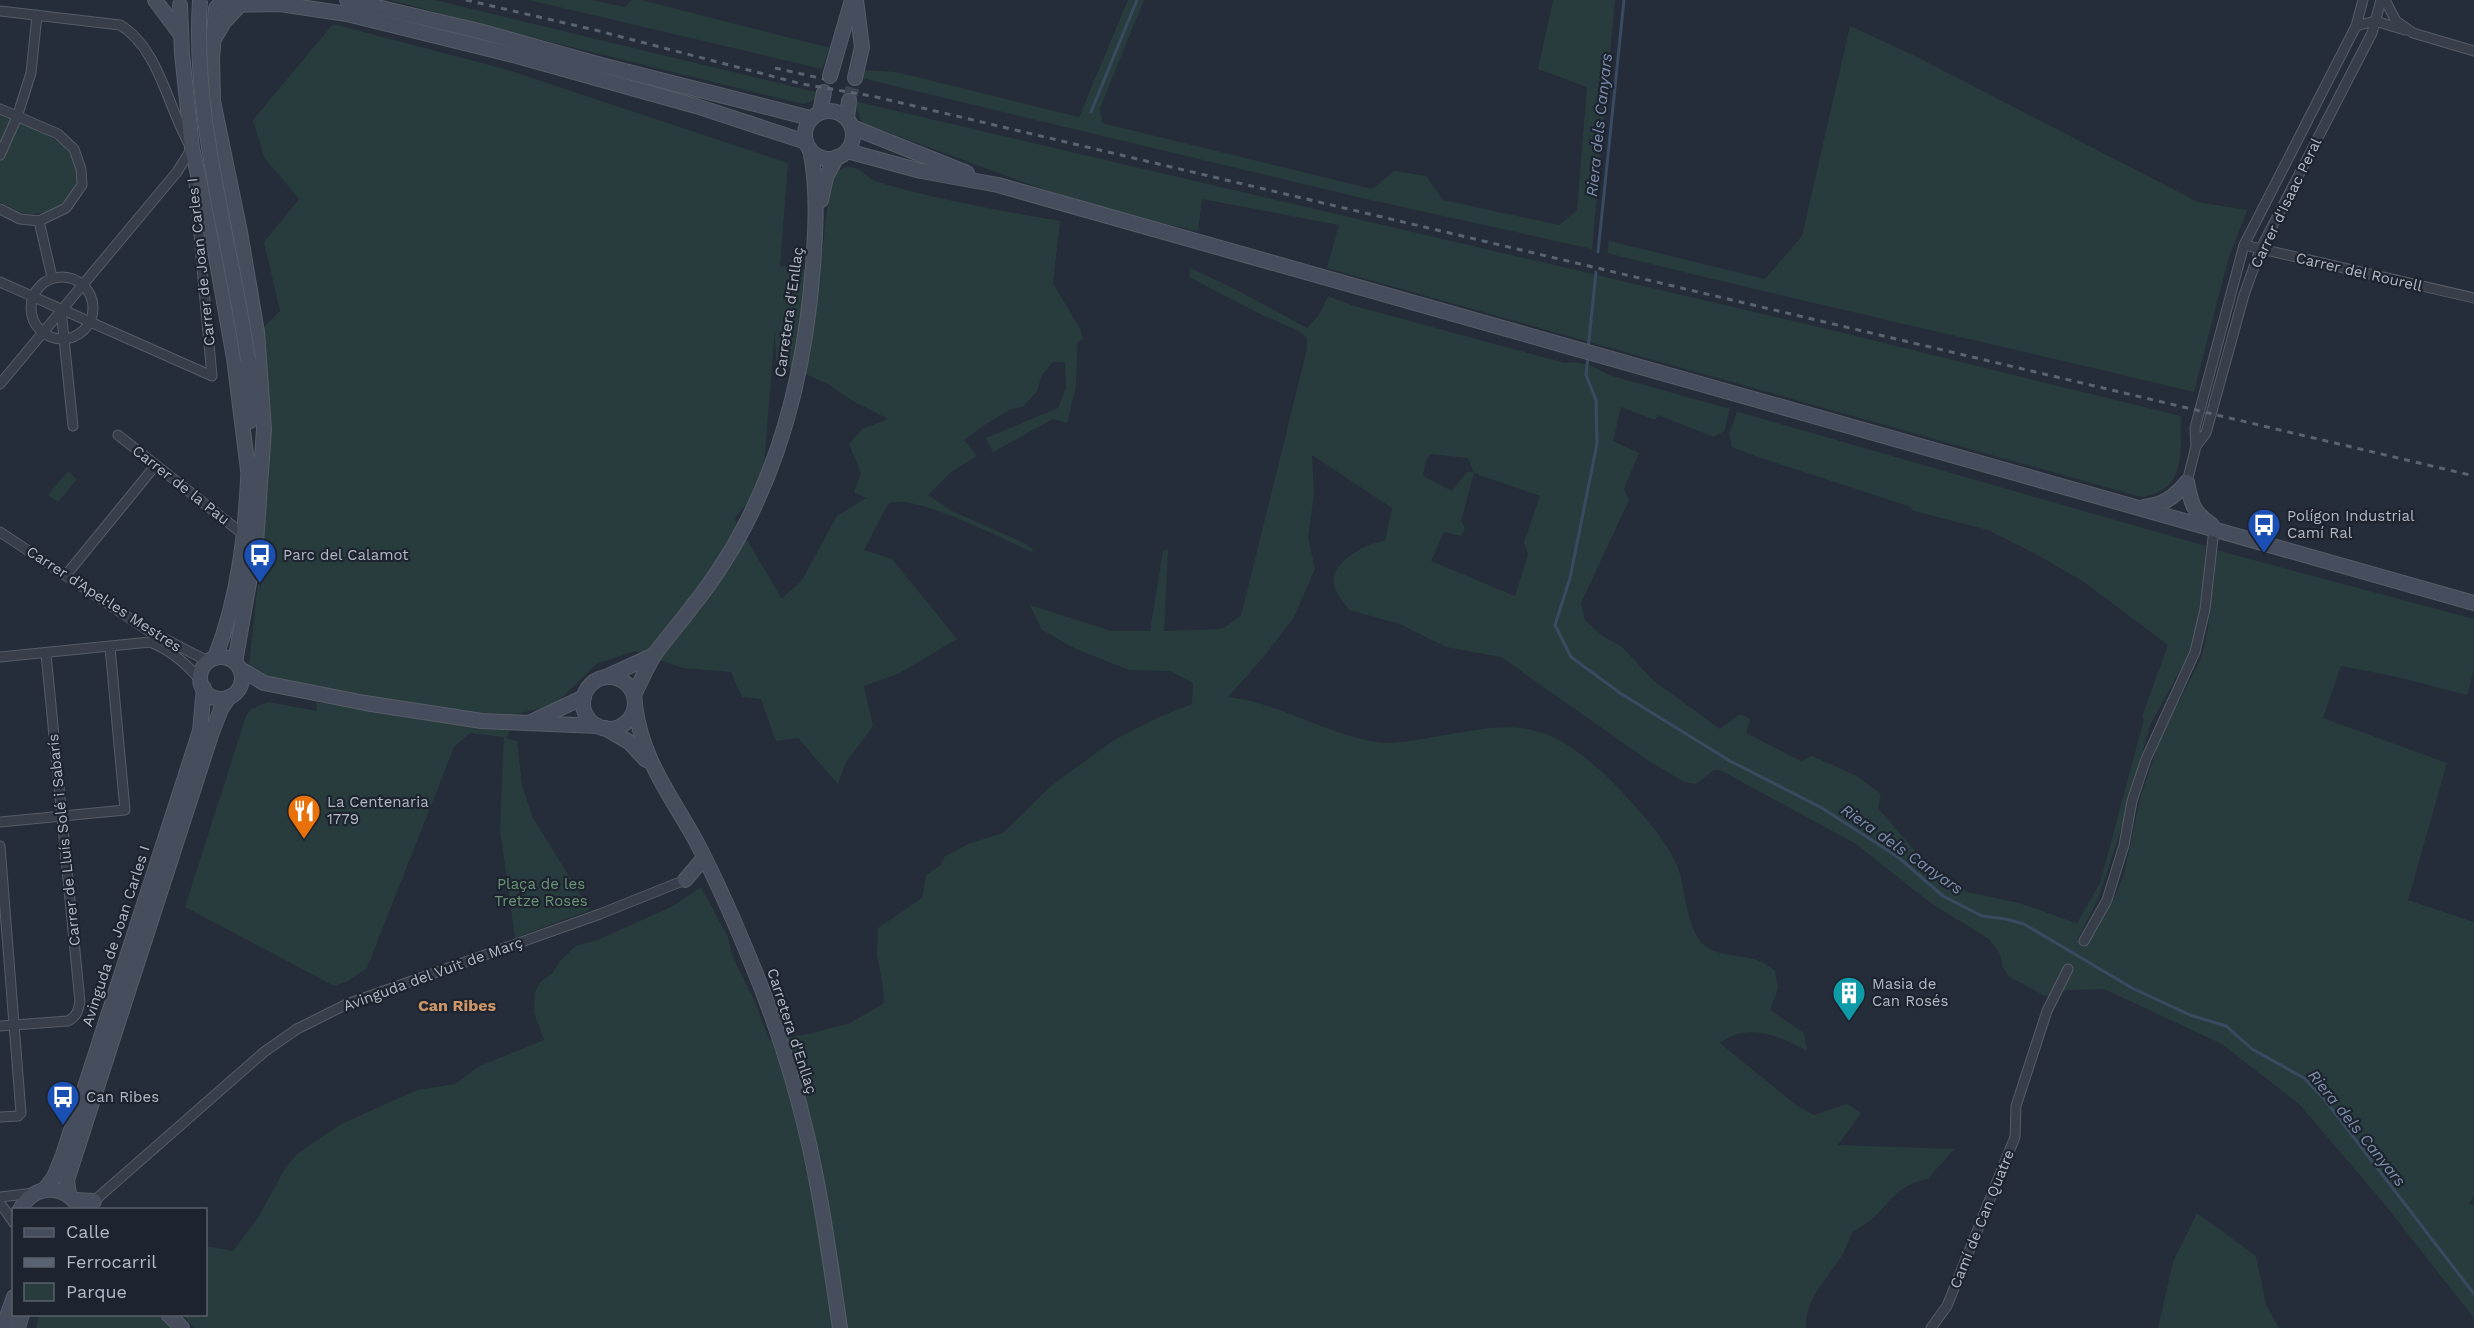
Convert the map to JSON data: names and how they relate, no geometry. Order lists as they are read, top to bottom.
{
  "streets": {
    "street": [
      "Carrer d'Isaac Peral",
      "Carrer de Joan Carles I",
      "Carrer del Rourell",
      "Carretera d'Enllaç",
      "Carrer de la Pau",
      "Carrer d'Apel·les Mestres",
      "Carrer de Lluís Solé i Sabarís",
      "Avinguda de Joan Carles I",
      "Avinguda del Vuit de Març",
      "Camí de Can Quatre"
    ]
  },
  "crossings": [
    ["Carrer d'Isaac Peral", "Carrer del Rourell"],
    ["Carrer d'Apel·les Mestres", "Avinguda de Joan Carles I"]
  ],
  "districts": ["Can Ribes"],
  "water": ["Riera dels Canyars"],
  "parks": ["Plaça de les Tretze Roses"],
  "places": {
    "bus stop": ["Polígon Industrial Camí Ral", "Parc del Calamot", "Can Ribes"],
    "restaurant": ["La Centenaria 1779"],
    "building": ["Masia de Can Rosés"]
  },
  "legend": ["Calle", "Ferrocarril", "Parque"]
}
